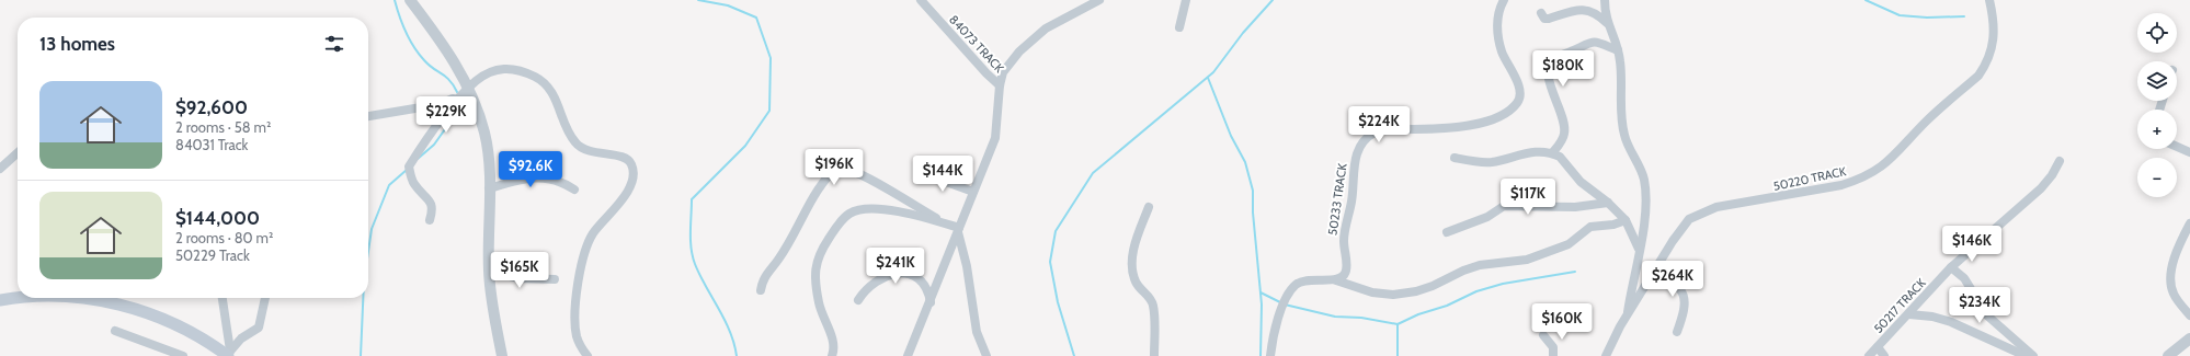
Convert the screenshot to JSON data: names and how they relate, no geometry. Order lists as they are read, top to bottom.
{
  "streets": {
    "street": [
      "84073 TRACK",
      "50220 TRACK",
      "50233 TRACK",
      "50217 TRACK"
    ]
  },
  "page": {
    "map_buttons": ["+", "−"],
    "heading": "13 homes",
    "price": [
      "$180K",
      "$229K",
      "$224K",
      "$196K",
      "$92.6K",
      "$144K",
      "$117K",
      "$146K",
      "$241K",
      "$165K",
      "$264K",
      "$234K",
      "$160K"
    ],
    "list": [
      {
        "name": "$92,600",
        "note": "2 rooms · 58 m² · 84031 Track"
      },
      {
        "name": "$144,000",
        "note": "2 rooms · 80 m² · 50229 Track"
      }
    ]
  }
}
